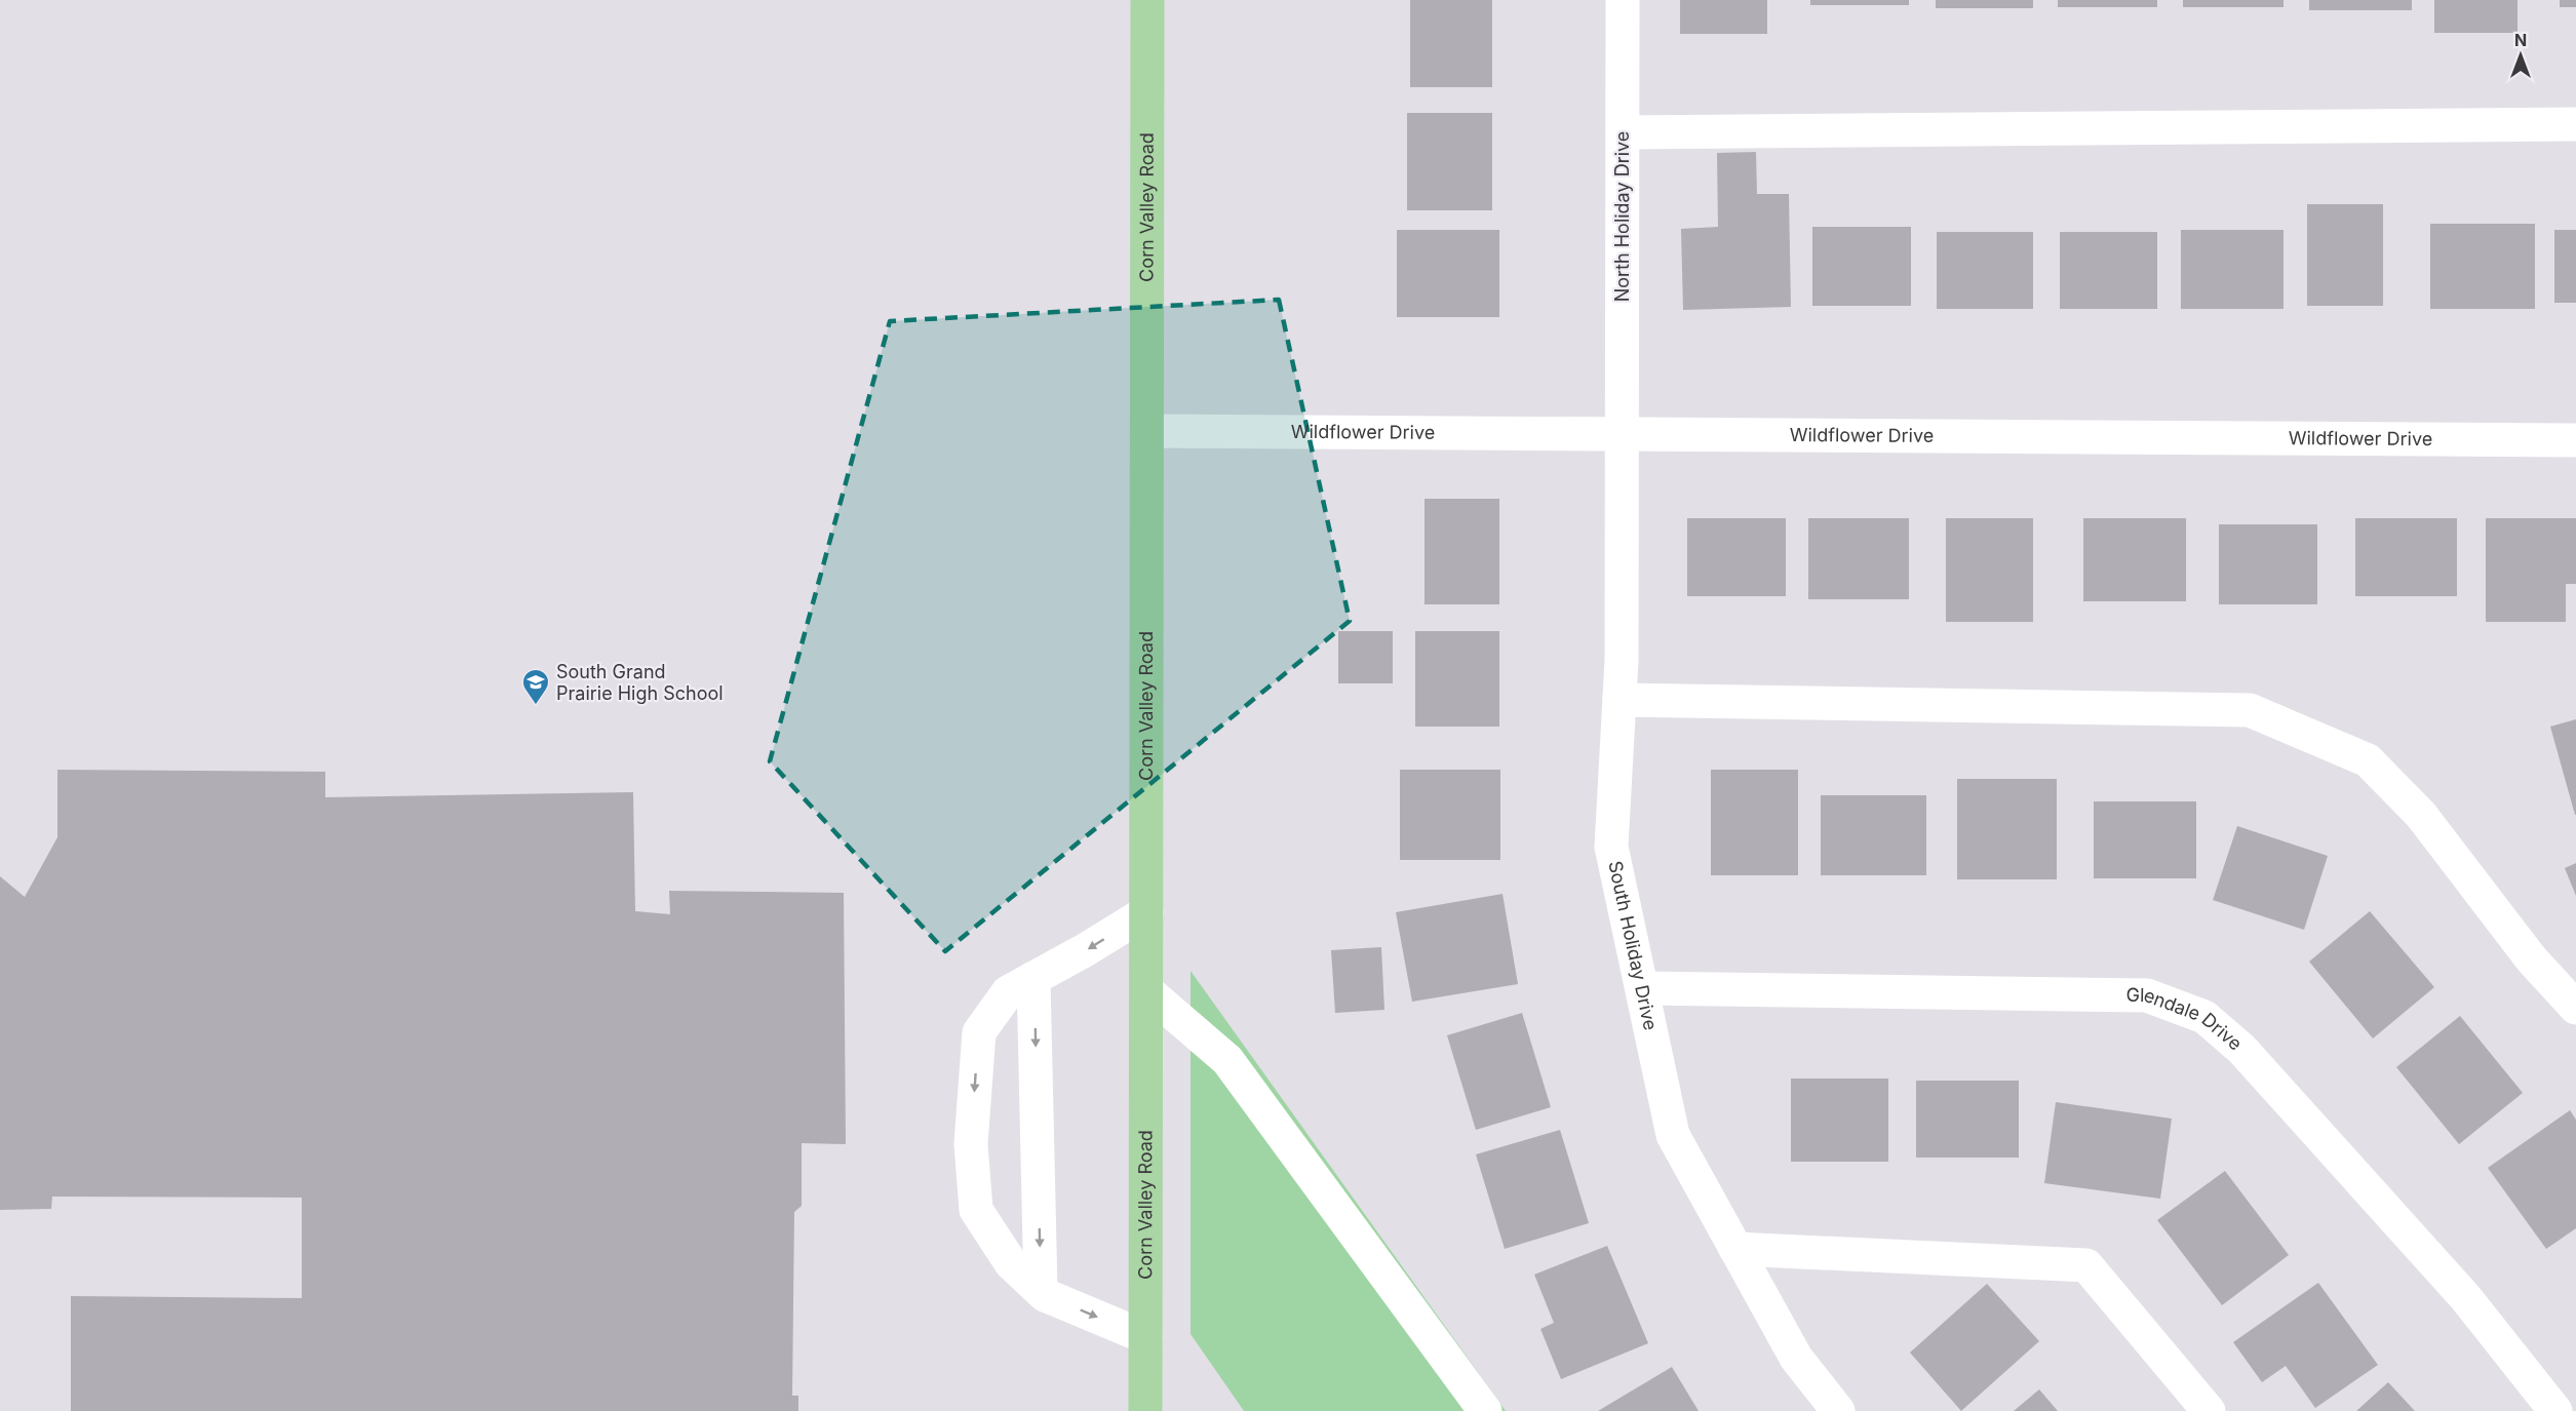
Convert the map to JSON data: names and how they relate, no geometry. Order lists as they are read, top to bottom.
{
  "streets": {
    "main road": ["Corn Valley Road"],
    "street": [
      "North Holiday Drive",
      "Wildflower Drive",
      "South Holiday Drive",
      "Glendale Drive"
    ]
  },
  "crossings": [
    ["Corn Valley Road", "Wildflower Drive"],
    ["North Holiday Drive", "Wildflower Drive"],
    ["North Holiday Drive", "South Holiday Drive"],
    ["Wildflower Drive", "South Holiday Drive"],
    ["South Holiday Drive", "Glendale Drive"]
  ],
  "places": {
    "school or university": ["South Grand Prairie High School"]
  },
  "north": "top"
}
